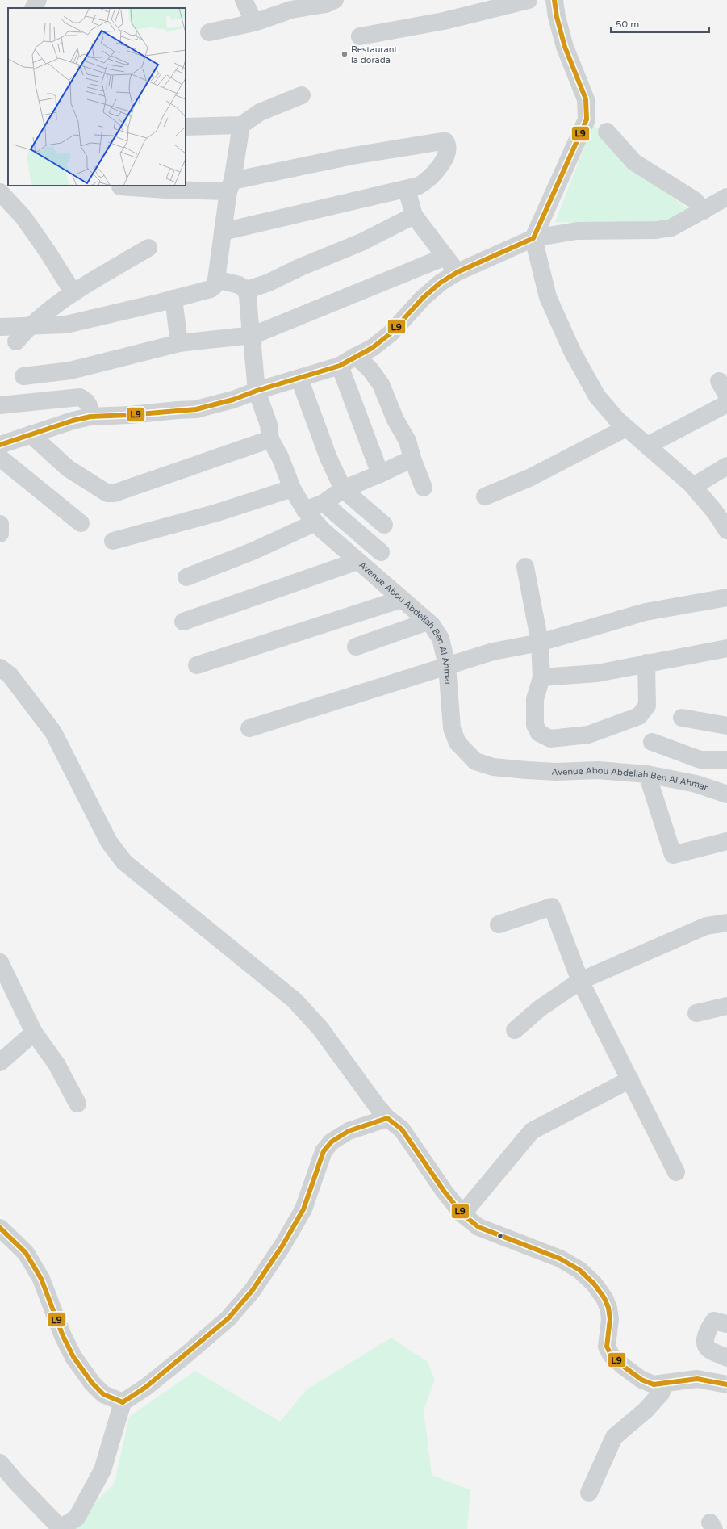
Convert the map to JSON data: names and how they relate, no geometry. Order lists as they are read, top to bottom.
{
  "streets": {
    "street": ["Avenue Abou Abdellah Ben Al Ahmar"]
  },
  "places": ["Restaurant la dorada"],
  "lines": ["transit line L9"],
  "scale_bar": "50 m"
}
